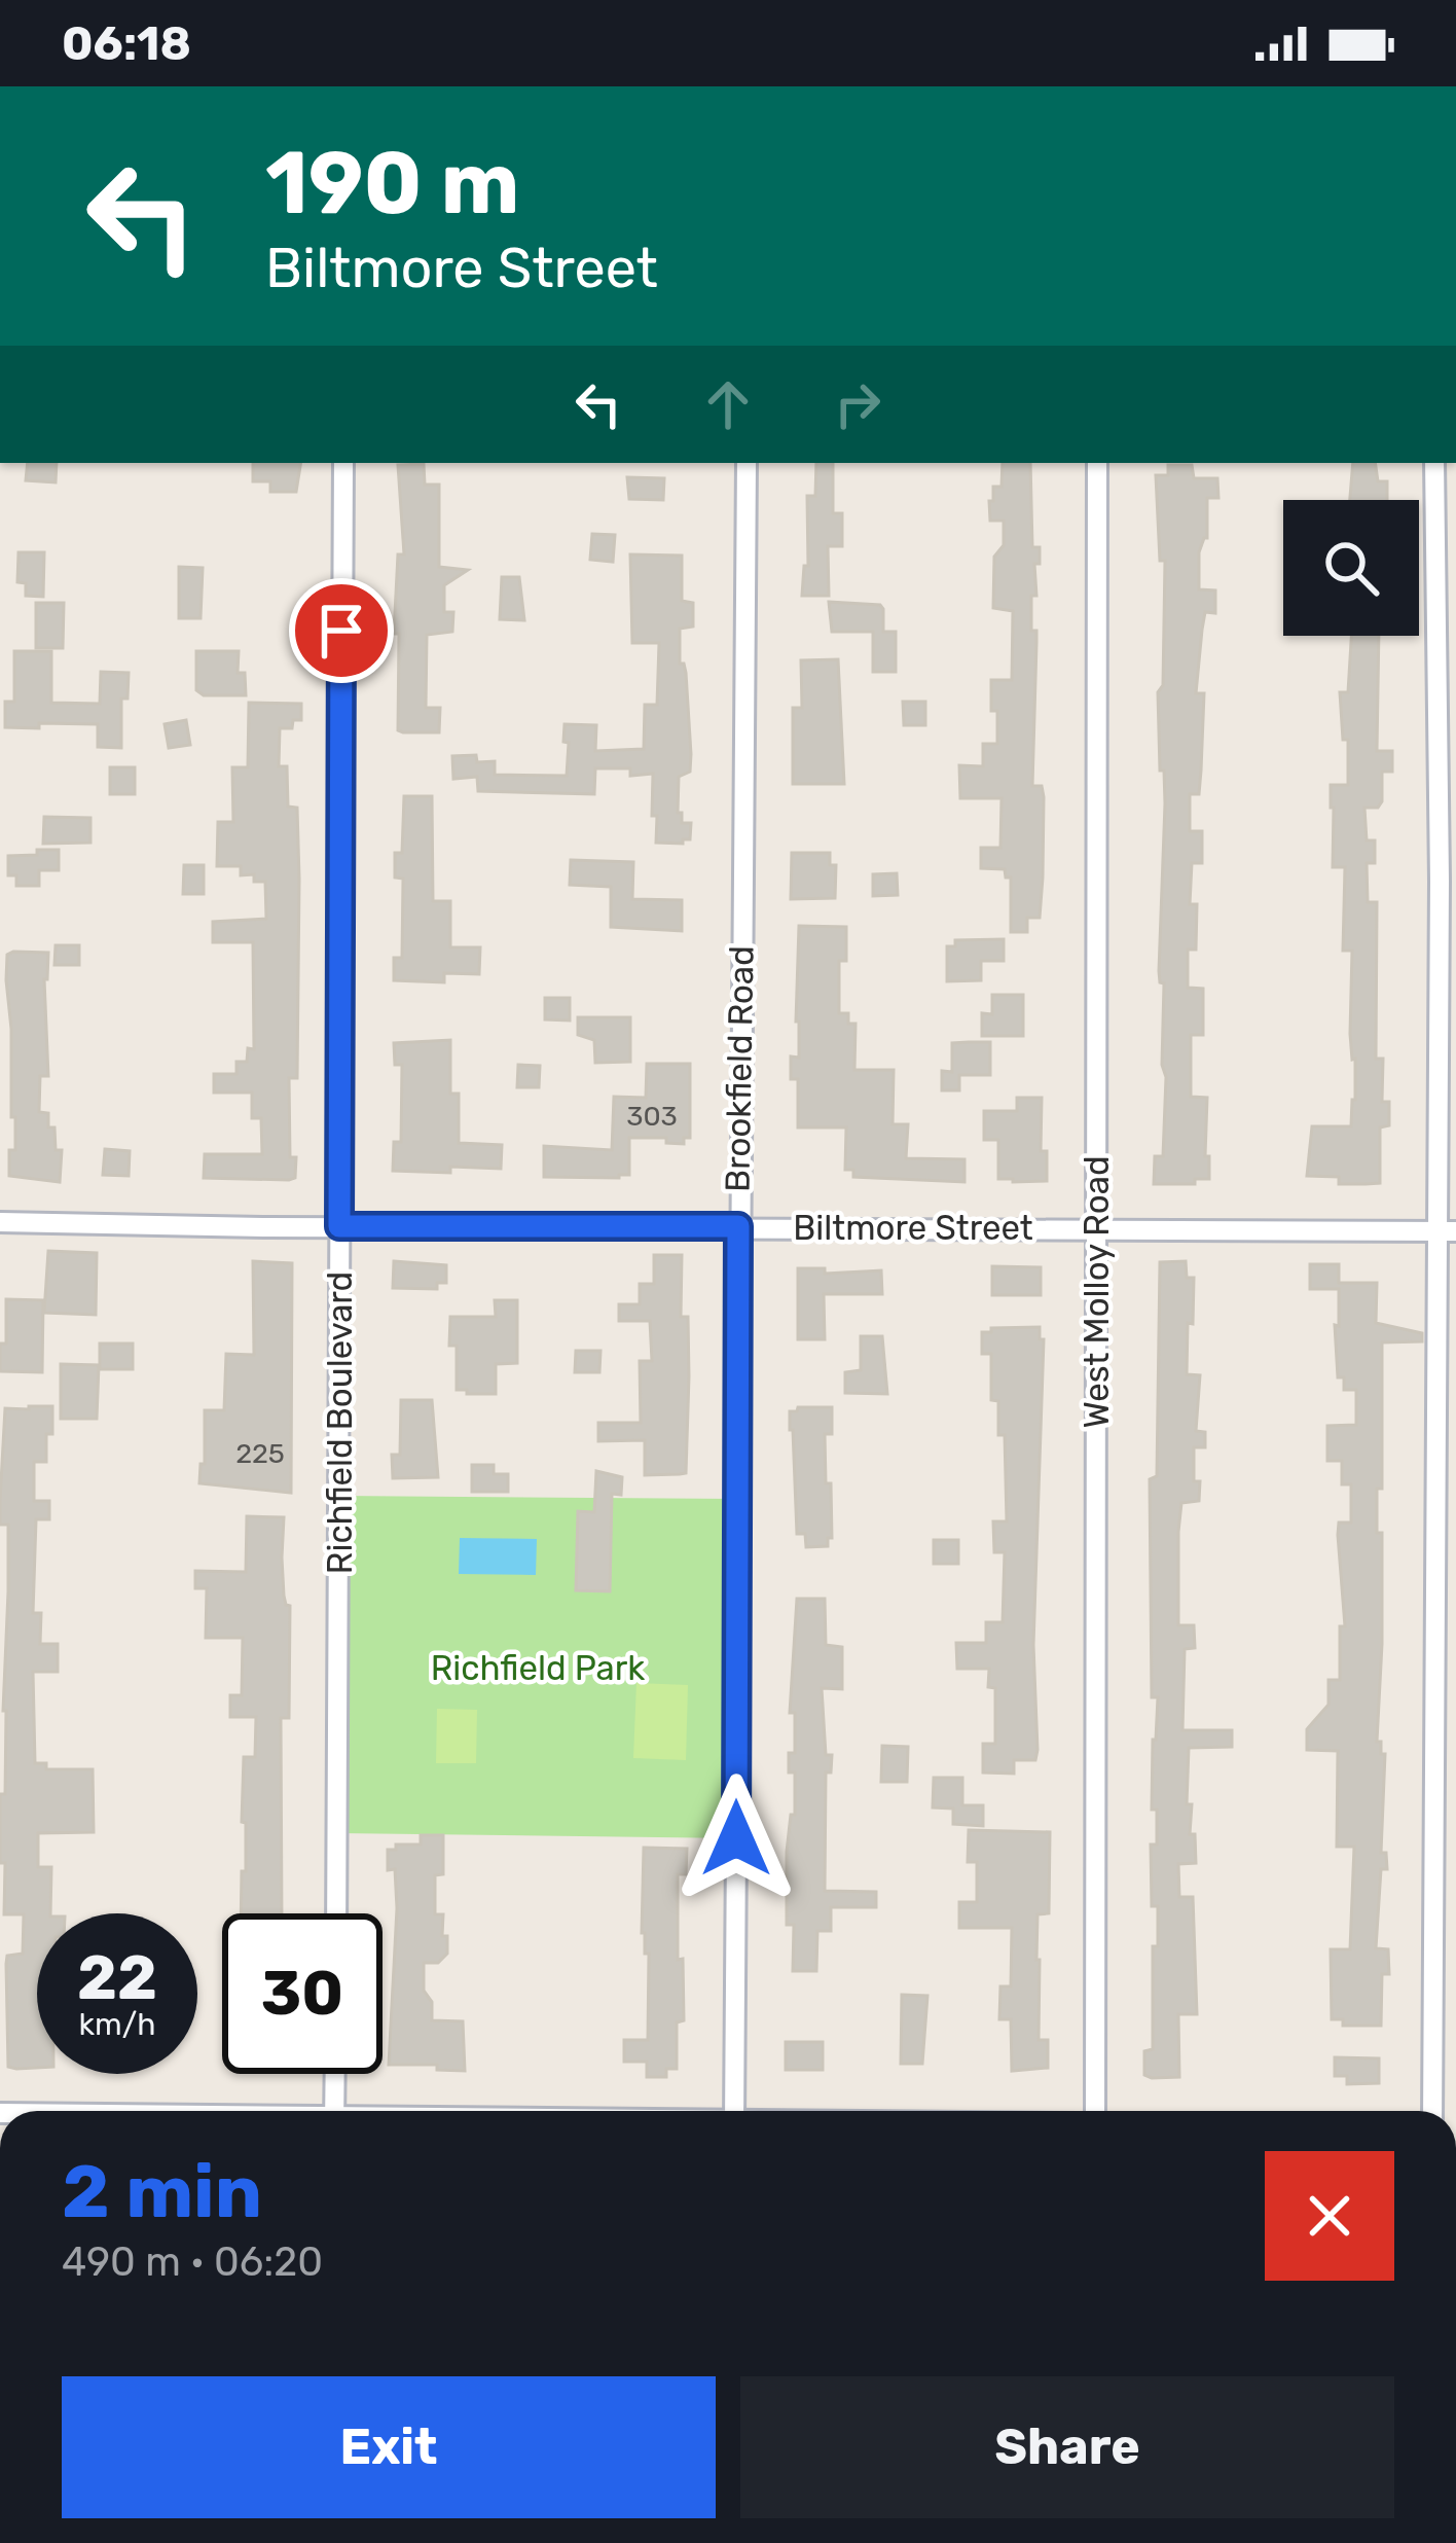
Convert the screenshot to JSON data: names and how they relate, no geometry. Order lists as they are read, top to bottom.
{
  "streets": {
    "street": [
      "Brookfield Road",
      "Biltmore Street",
      "West Molloy Road",
      "Richfield Boulevard"
    ]
  },
  "crossings": [
    ["Brookfield Road", "Biltmore Street"],
    ["Biltmore Street", "West Molloy Road"],
    ["Biltmore Street", "Richfield Boulevard"]
  ],
  "parks": ["Richfield Park"],
  "house_numbers": ["303", "225"],
  "page": {
    "status": "06:18",
    "turn": ["190 m", "Biltmore Street"],
    "speed": "22 km/h",
    "limit": "30",
    "heading": ["2 min", "490 m · 06:20"],
    "buttons": ["Exit", "Share"]
  }
}
